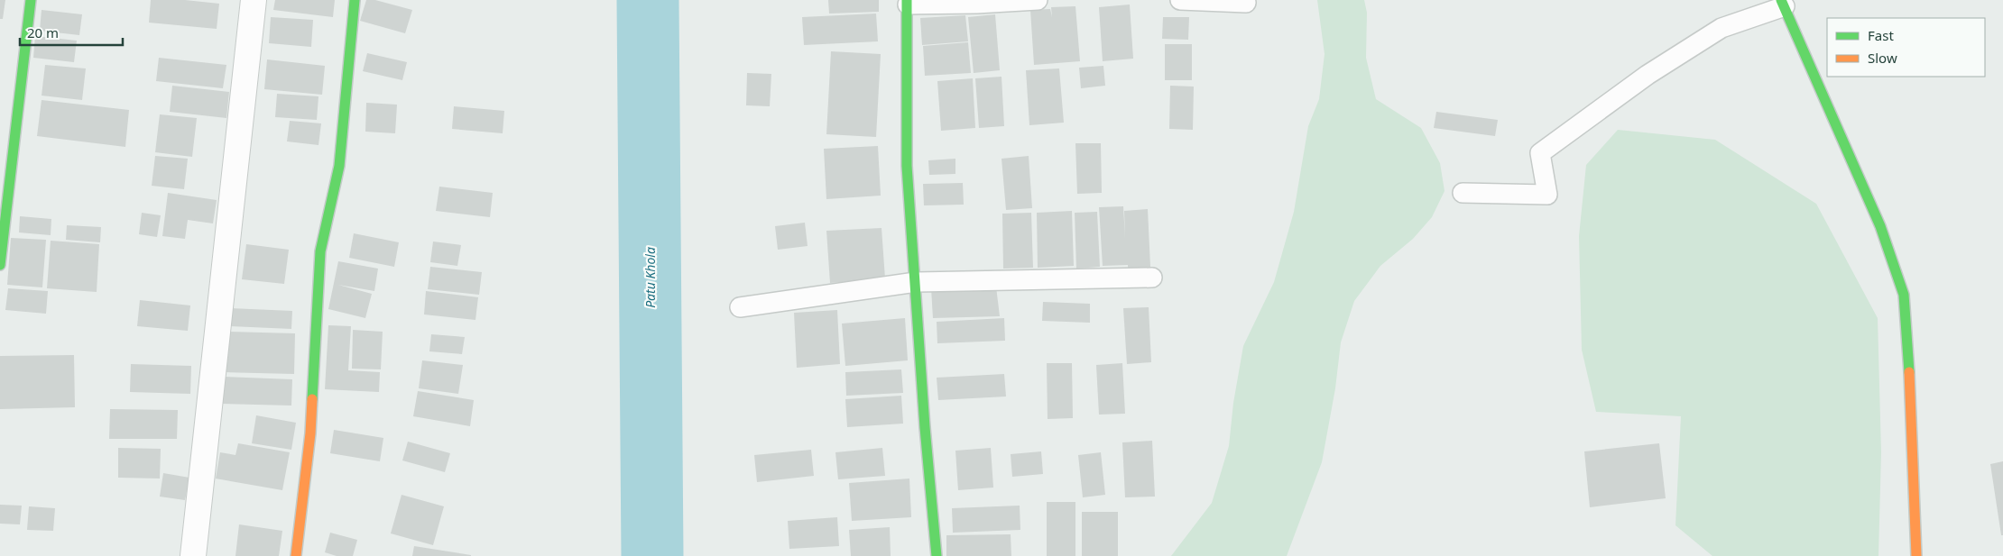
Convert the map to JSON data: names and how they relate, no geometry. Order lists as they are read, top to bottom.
{
  "water": ["Patu Khola"],
  "legend": ["Fast", "Slow"],
  "scale_bar": "20 m"
}
